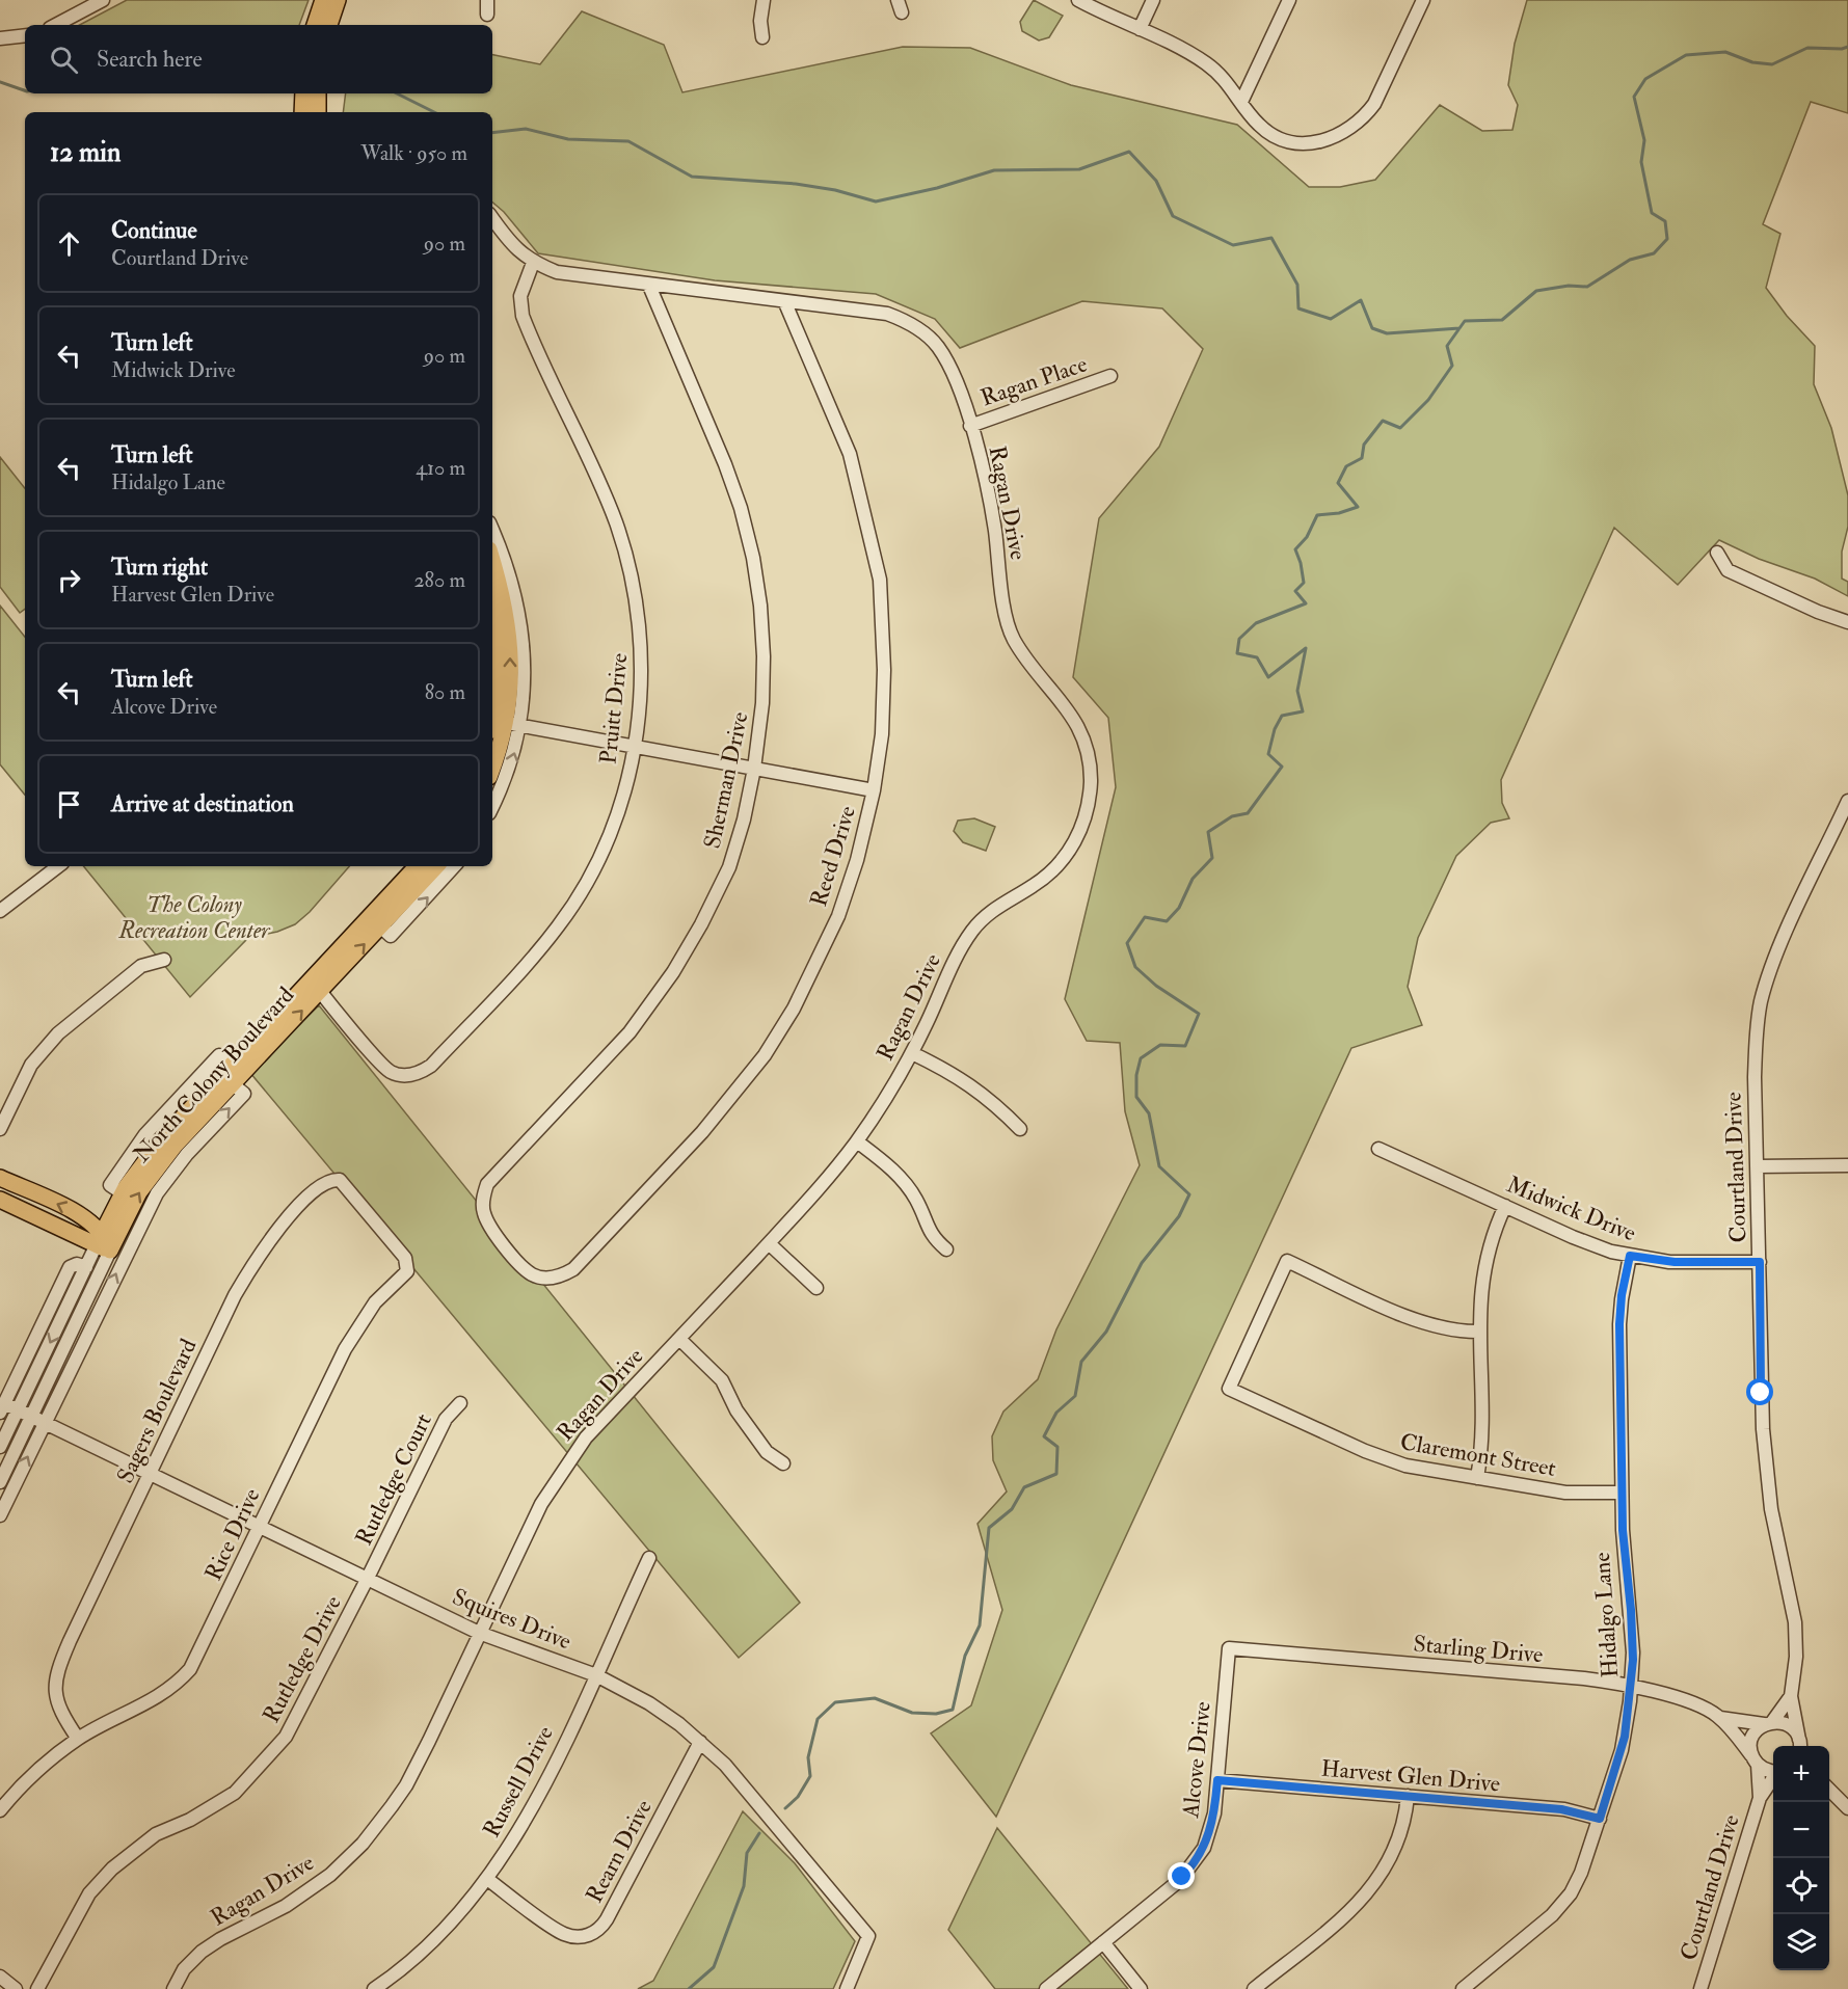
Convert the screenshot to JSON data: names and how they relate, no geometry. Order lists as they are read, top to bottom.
{
  "streets": {
    "main road": ["North Colony Boulevard"],
    "street": [
      "Ragan Place",
      "Ragan Drive",
      "Pruitt Drive",
      "Sherman Drive",
      "Reed Drive",
      "Courtland Drive",
      "Midwick Drive",
      "Sagers Boulevard",
      "Claremont Street",
      "Rutledge Court",
      "Rice Drive",
      "Hidalgo Lane",
      "Squires Drive",
      "Starling Drive",
      "Rutledge Drive",
      "Alcove Drive",
      "Harvest Glen Drive",
      "Russell Drive",
      "Rearn Drive"
    ]
  },
  "crossings": [
    ["Ragan Place", "Ragan Drive"],
    ["Ragan Drive", "Pruitt Drive"],
    ["Ragan Drive", "Sherman Drive"],
    ["Ragan Drive", "Reed Drive"],
    ["Ragan Drive", "Squires Drive"],
    ["Pruitt Drive", "North Colony Boulevard"],
    ["Sherman Drive", "Reed Drive"],
    ["North Colony Boulevard", "Squires Drive"],
    ["Courtland Drive", "Midwick Drive"],
    ["Courtland Drive", "Starling Drive"],
    ["Midwick Drive", "Hidalgo Lane"],
    ["Sagers Boulevard", "Rice Drive"],
    ["Sagers Boulevard", "Squires Drive"],
    ["Claremont Street", "Hidalgo Lane"],
    ["Rutledge Court", "Squires Drive"],
    ["Rutledge Court", "Rutledge Drive"],
    ["Rice Drive", "Squires Drive"],
    ["Hidalgo Lane", "Starling Drive"],
    ["Hidalgo Lane", "Harvest Glen Drive"],
    ["Squires Drive", "Rutledge Drive"],
    ["Squires Drive", "Russell Drive"],
    ["Squires Drive", "Rearn Drive"],
    ["Starling Drive", "Alcove Drive"],
    ["Alcove Drive", "Harvest Glen Drive"],
    ["Russell Drive", "Rearn Drive"]
  ],
  "parks": ["The Colony Recreation Center"],
  "page": {
    "search": "Search here",
    "heading": ["12 min", "Walk · 950 m"],
    "list": [
      ["Continue", "Courtland Drive", "90 m"],
      ["Turn left", "Midwick Drive", "90 m"],
      ["Turn left", "Hidalgo Lane", "410 m"],
      ["Turn right", "Harvest Glen Drive", "280 m"],
      ["Turn left", "Alcove Drive", "80 m"],
      "Arrive at destination"
    ],
    "map_buttons": ["+", "−"]
  }
}
